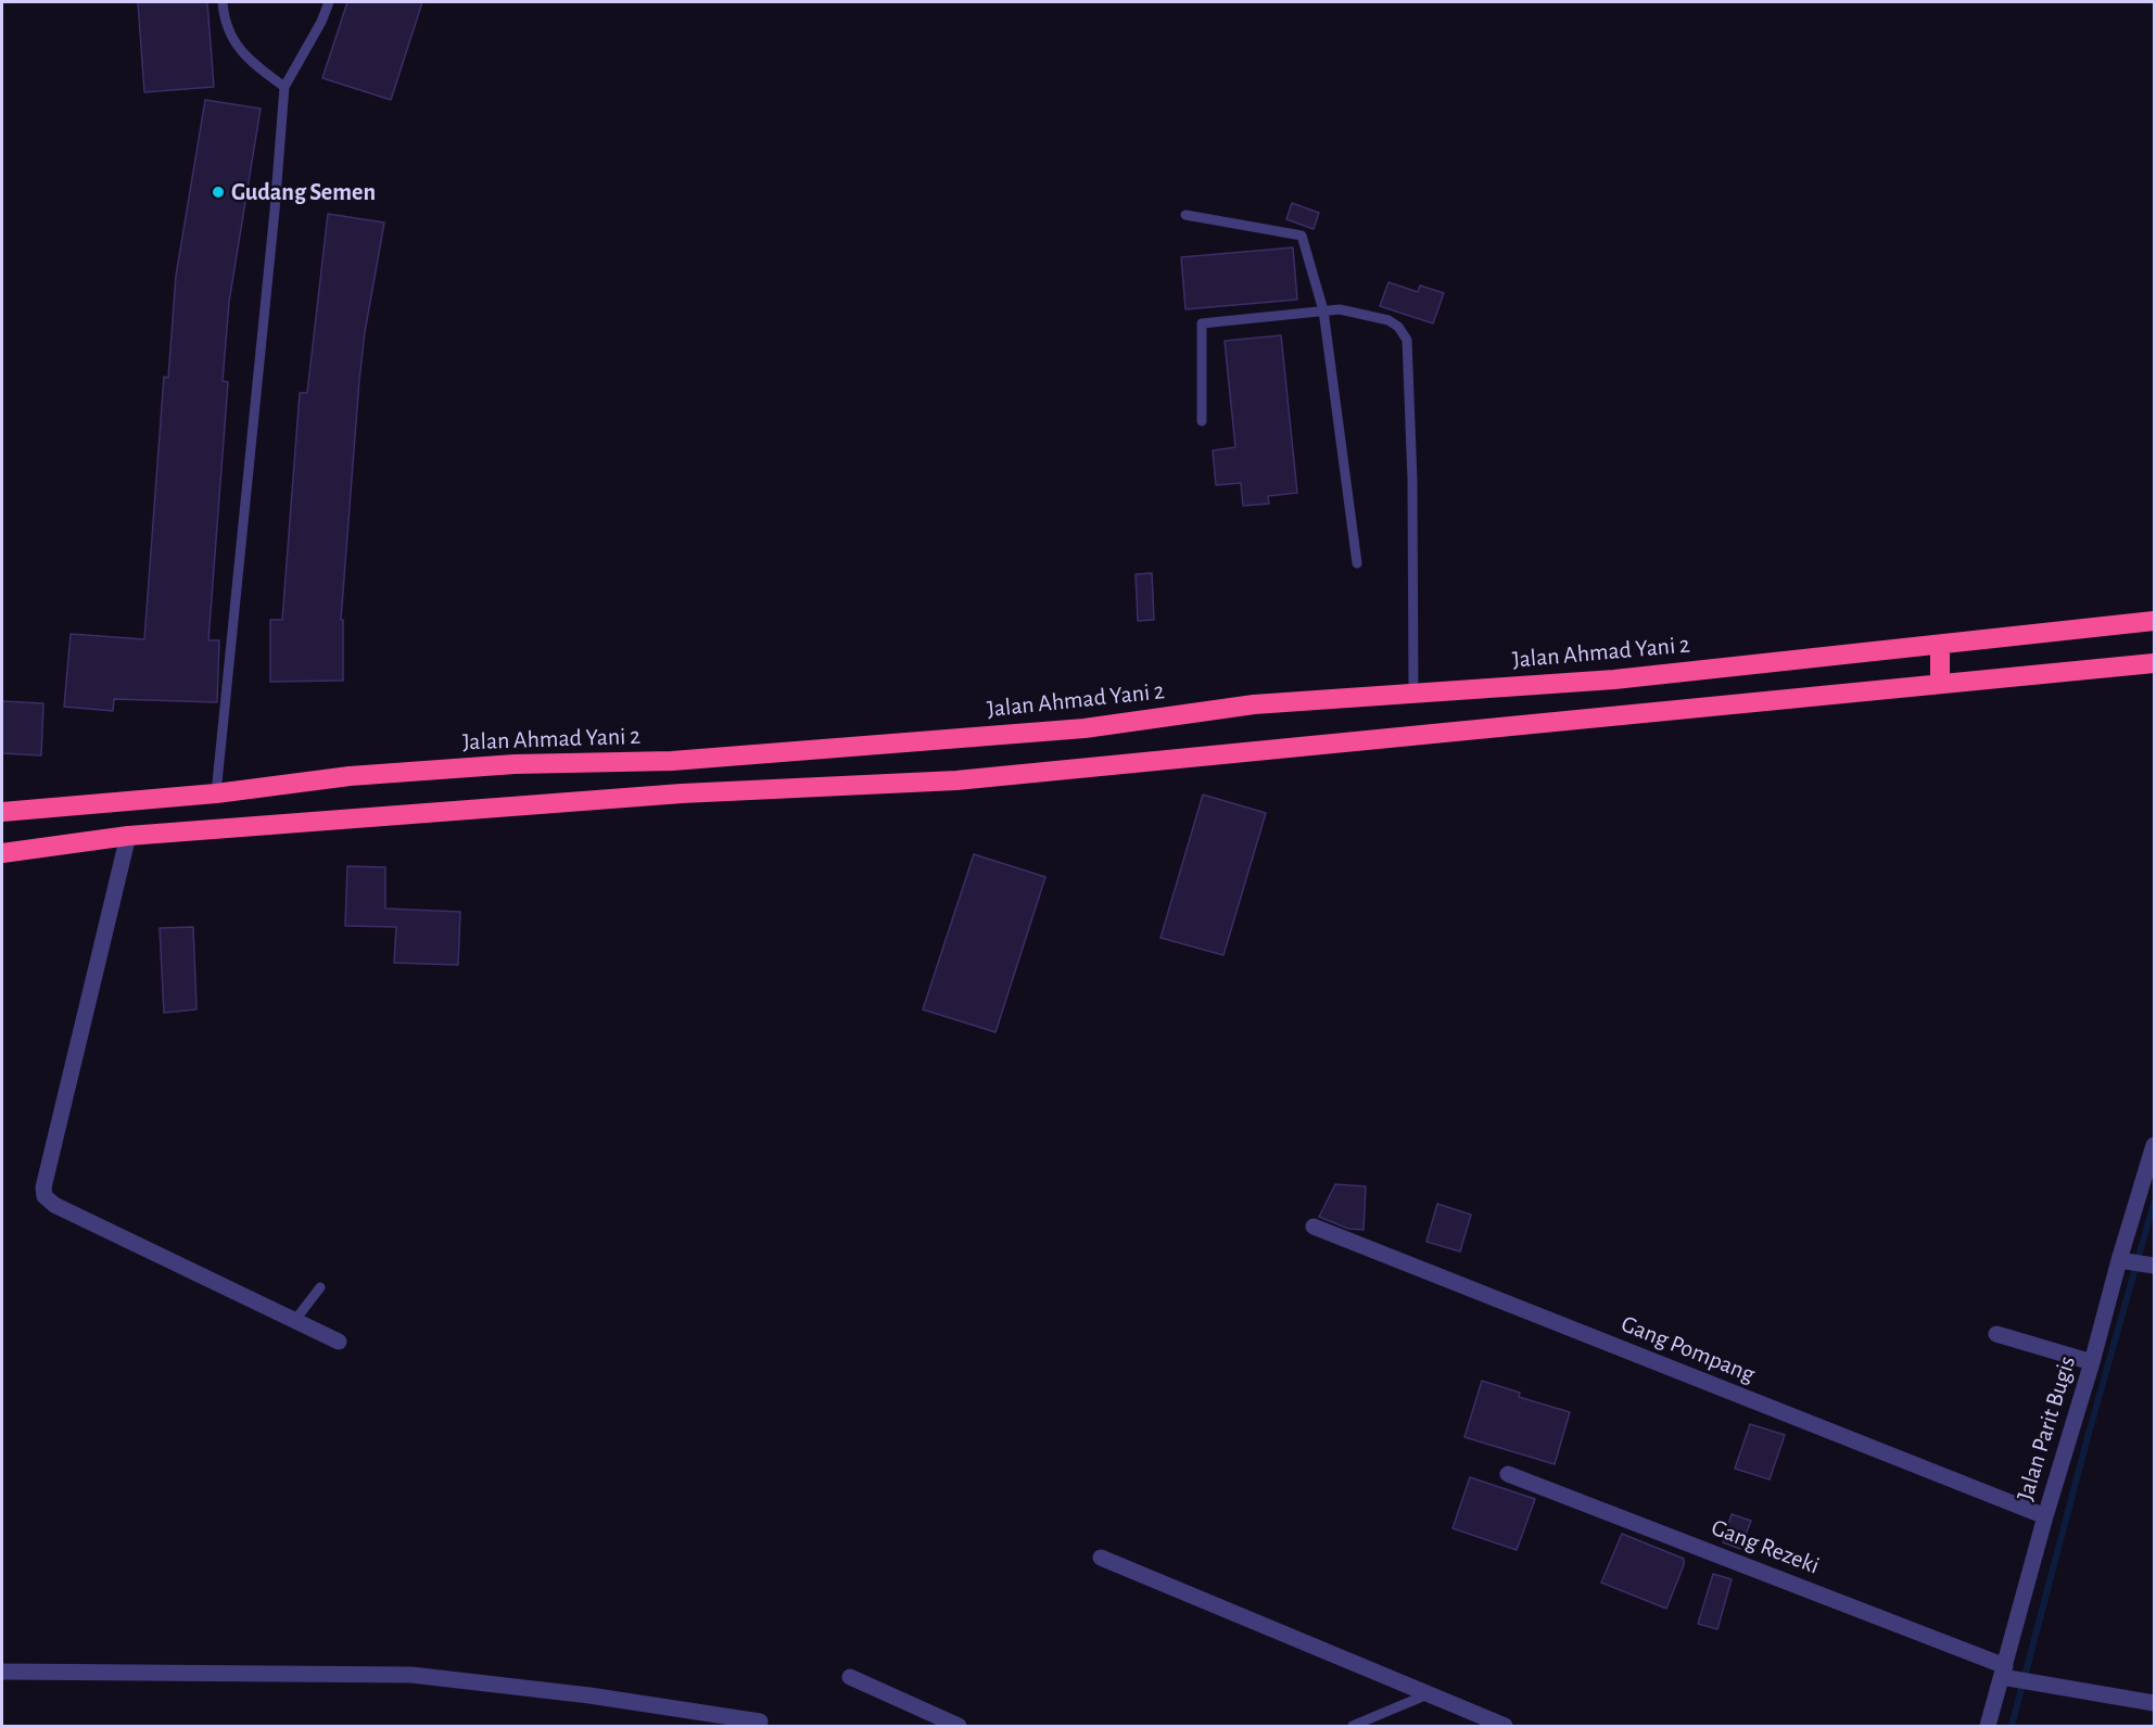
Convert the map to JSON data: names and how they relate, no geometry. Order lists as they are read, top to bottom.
{
  "streets": {
    "highway": ["Jalan Ahmad Yani 2"],
    "street": ["Gang Pompang", "Jalan Parit Bugis", "Gang Rezeki"]
  },
  "crossings": [
    ["Gang Pompang", "Jalan Parit Bugis"],
    ["Jalan Parit Bugis", "Gang Rezeki"]
  ],
  "places": ["Gudang Semen"]
}
